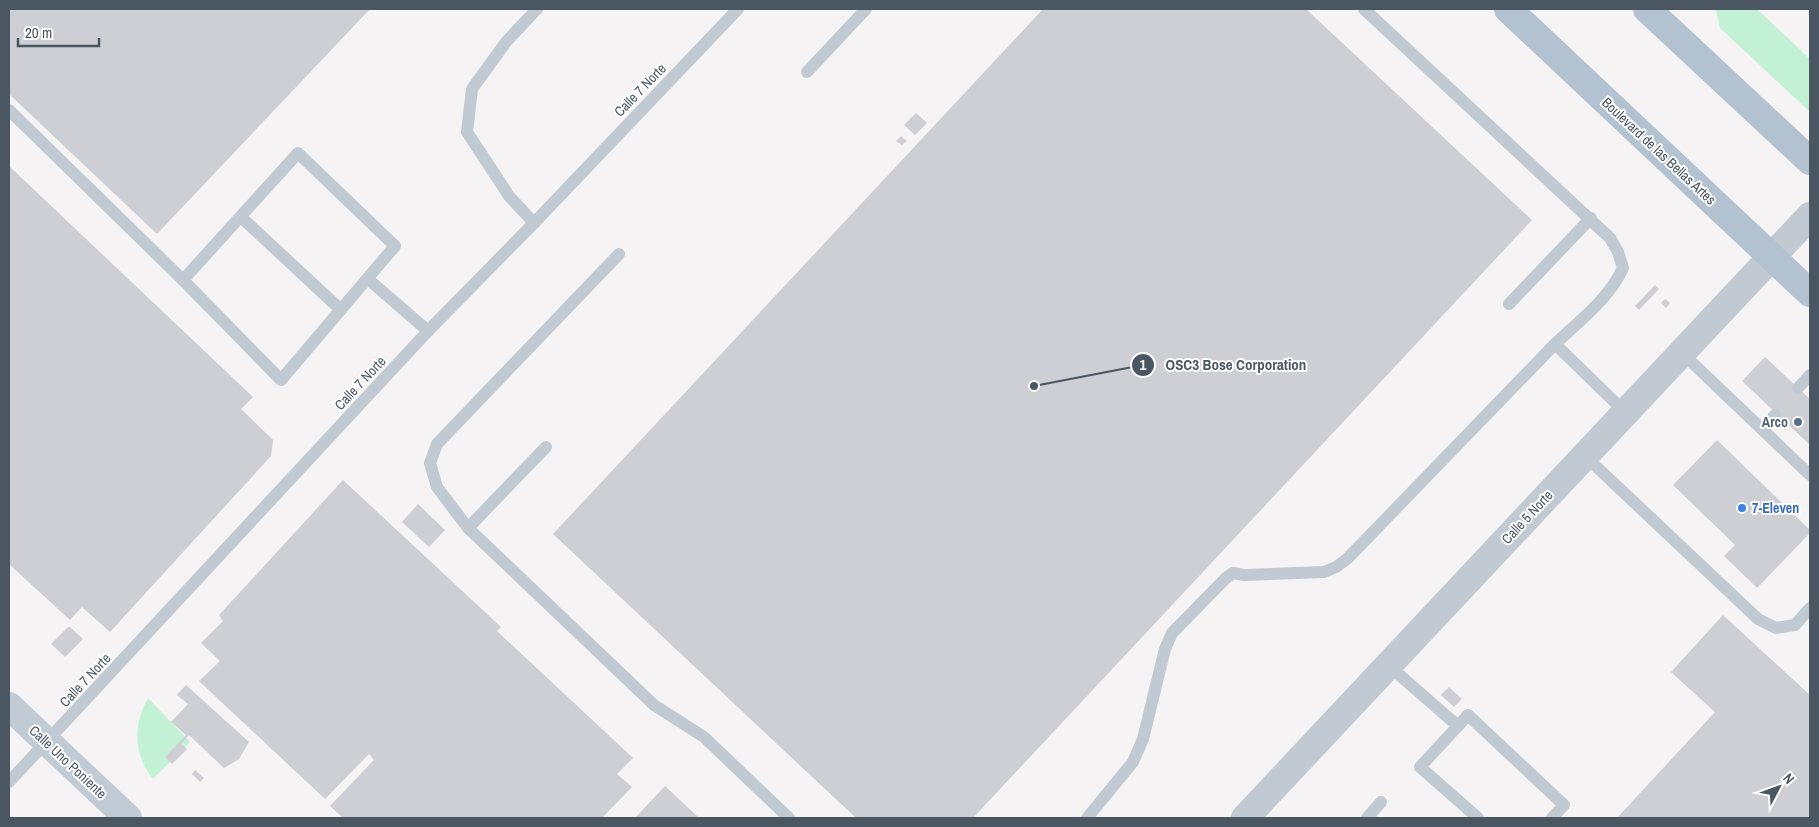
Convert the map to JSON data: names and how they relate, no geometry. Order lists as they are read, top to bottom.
{
  "streets": {
    "main road": ["Boulevard de las Bellas Artes", "Calle Uno Poniente"],
    "street": ["Calle 5 Norte"],
    "lane": ["Calle 7 Norte"]
  },
  "crossings": [
    ["Calle 7 Norte", "Calle Uno Poniente"],
    ["Boulevard de las Bellas Artes", "Calle 5 Norte"]
  ],
  "places": ["OSC3 Bose Corporation", "Arco", "7-Eleven"],
  "scale_bar": "20 m",
  "north": "top right"
}
